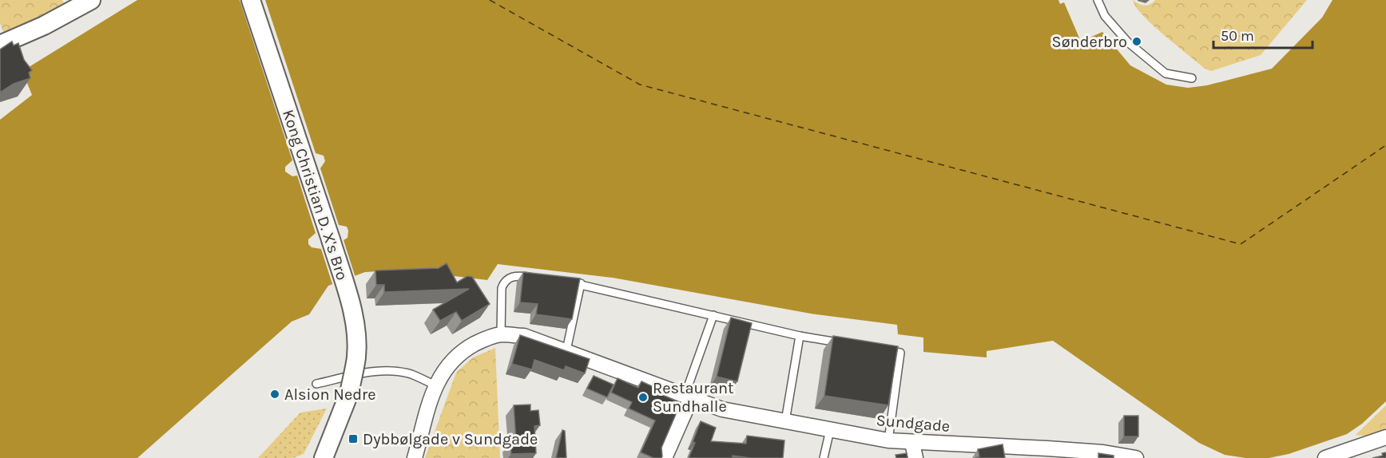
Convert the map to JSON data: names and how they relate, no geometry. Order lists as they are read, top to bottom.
{
  "streets": {
    "street": ["Kong Christian D. X's Bro", "Sundgade"]
  },
  "places": {
    "other": ["Sønderbro", "Alsion Nedre", "Restaurant Sundhalle"],
    "transit": ["Dybbølgade v Sundgade"]
  },
  "scale_bar": "50 m"
}
